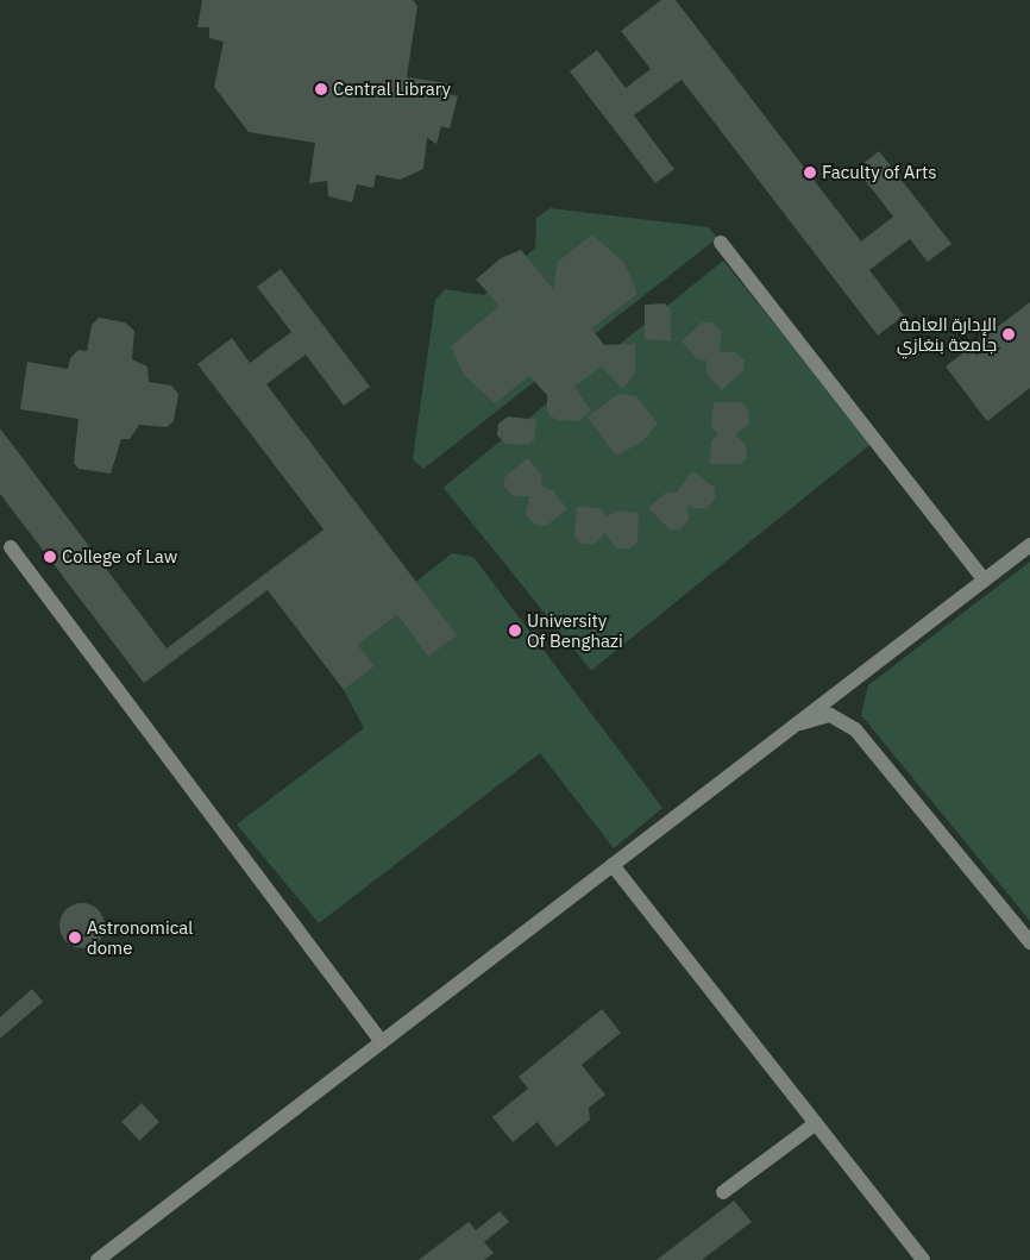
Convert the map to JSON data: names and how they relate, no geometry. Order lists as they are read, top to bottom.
{
  "places": [
    "Central Library",
    "Faculty of Arts",
    "الإدارة العامة جامعة بنغازي",
    "College of Law",
    "University Of Benghazi",
    "Astronomical dome"
  ]
}
